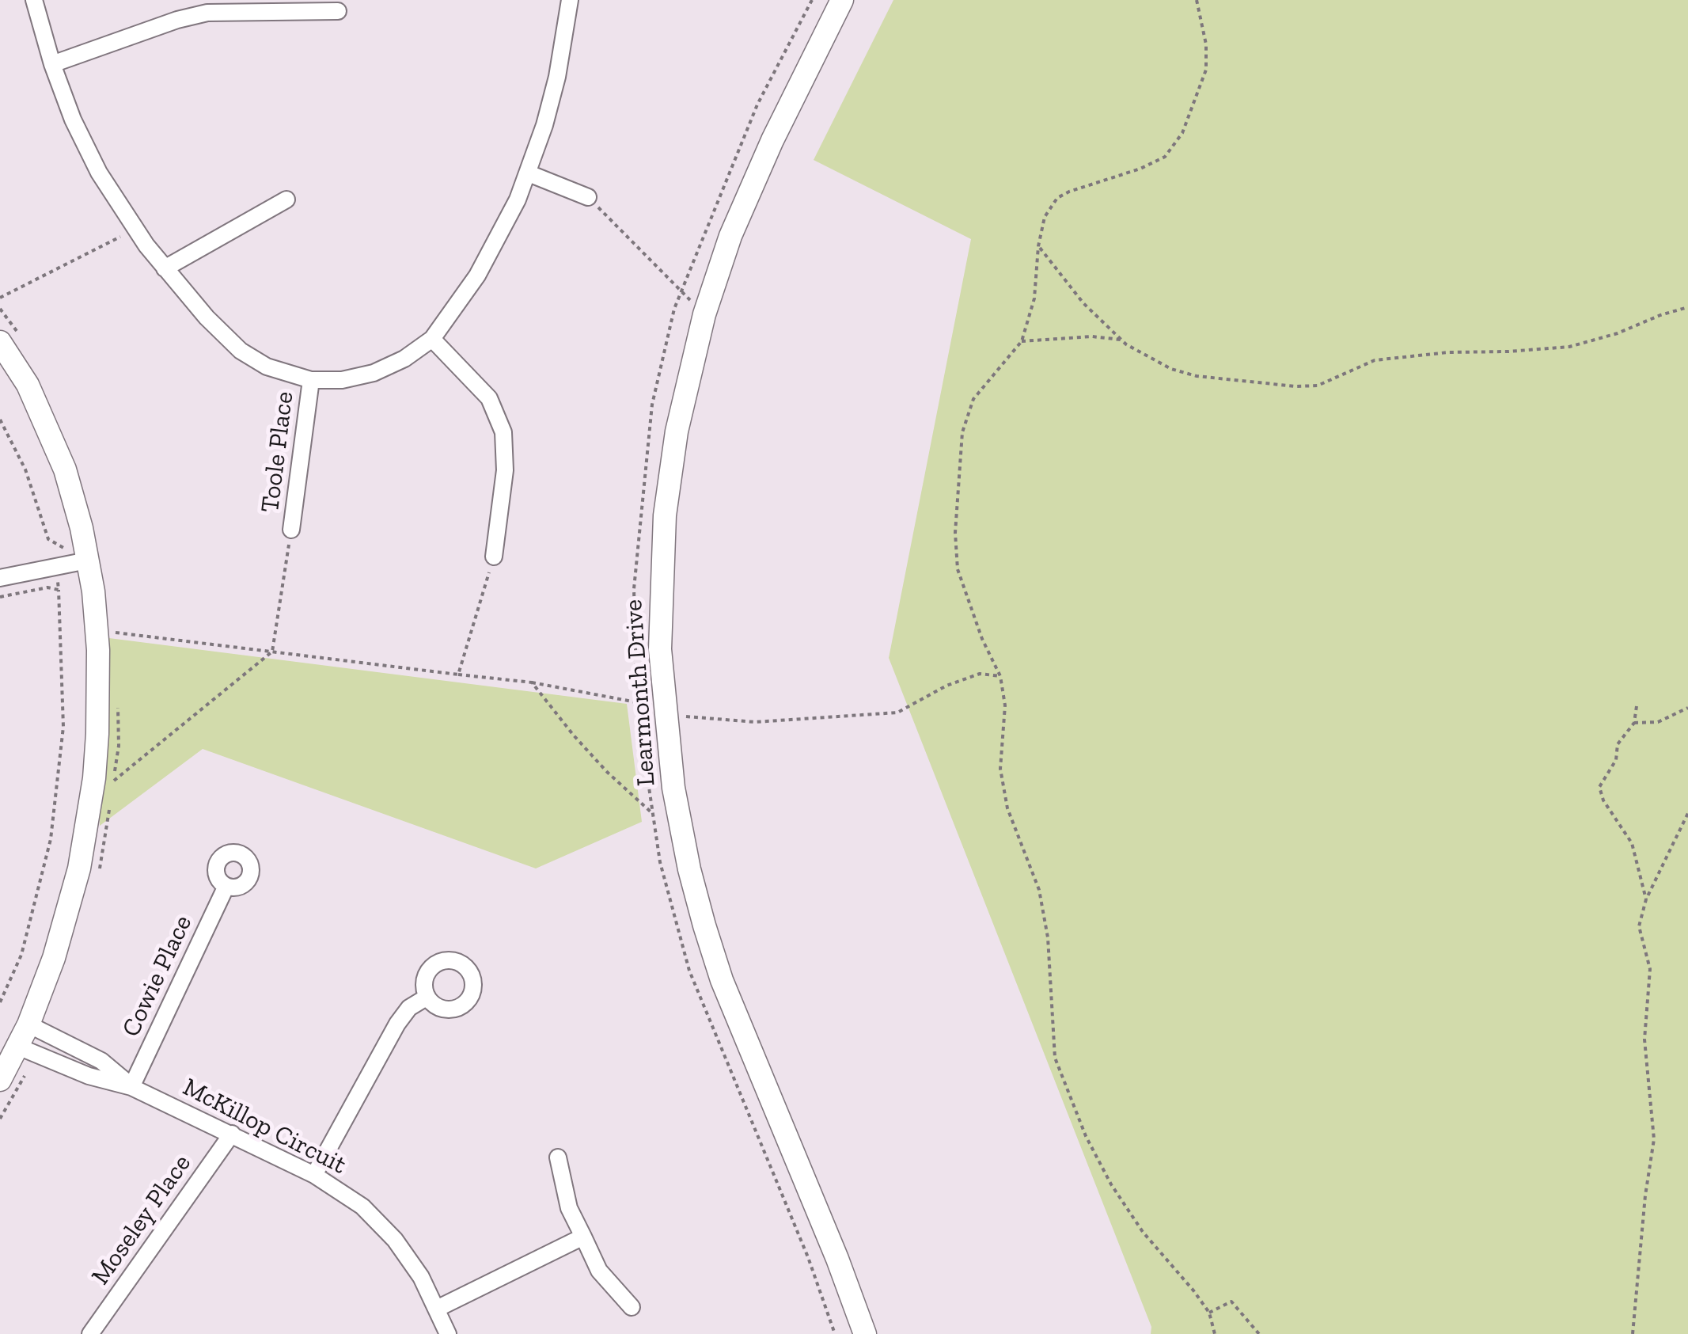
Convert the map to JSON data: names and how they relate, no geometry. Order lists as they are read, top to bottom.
{
  "streets": {
    "street": [
      "Toole Place",
      "Learmonth Drive",
      "Cowie Place",
      "McKillop Circuit",
      "Moseley Place"
    ]
  },
  "crossings": [
    ["Cowie Place", "McKillop Circuit"],
    ["McKillop Circuit", "Moseley Place"]
  ]
}
